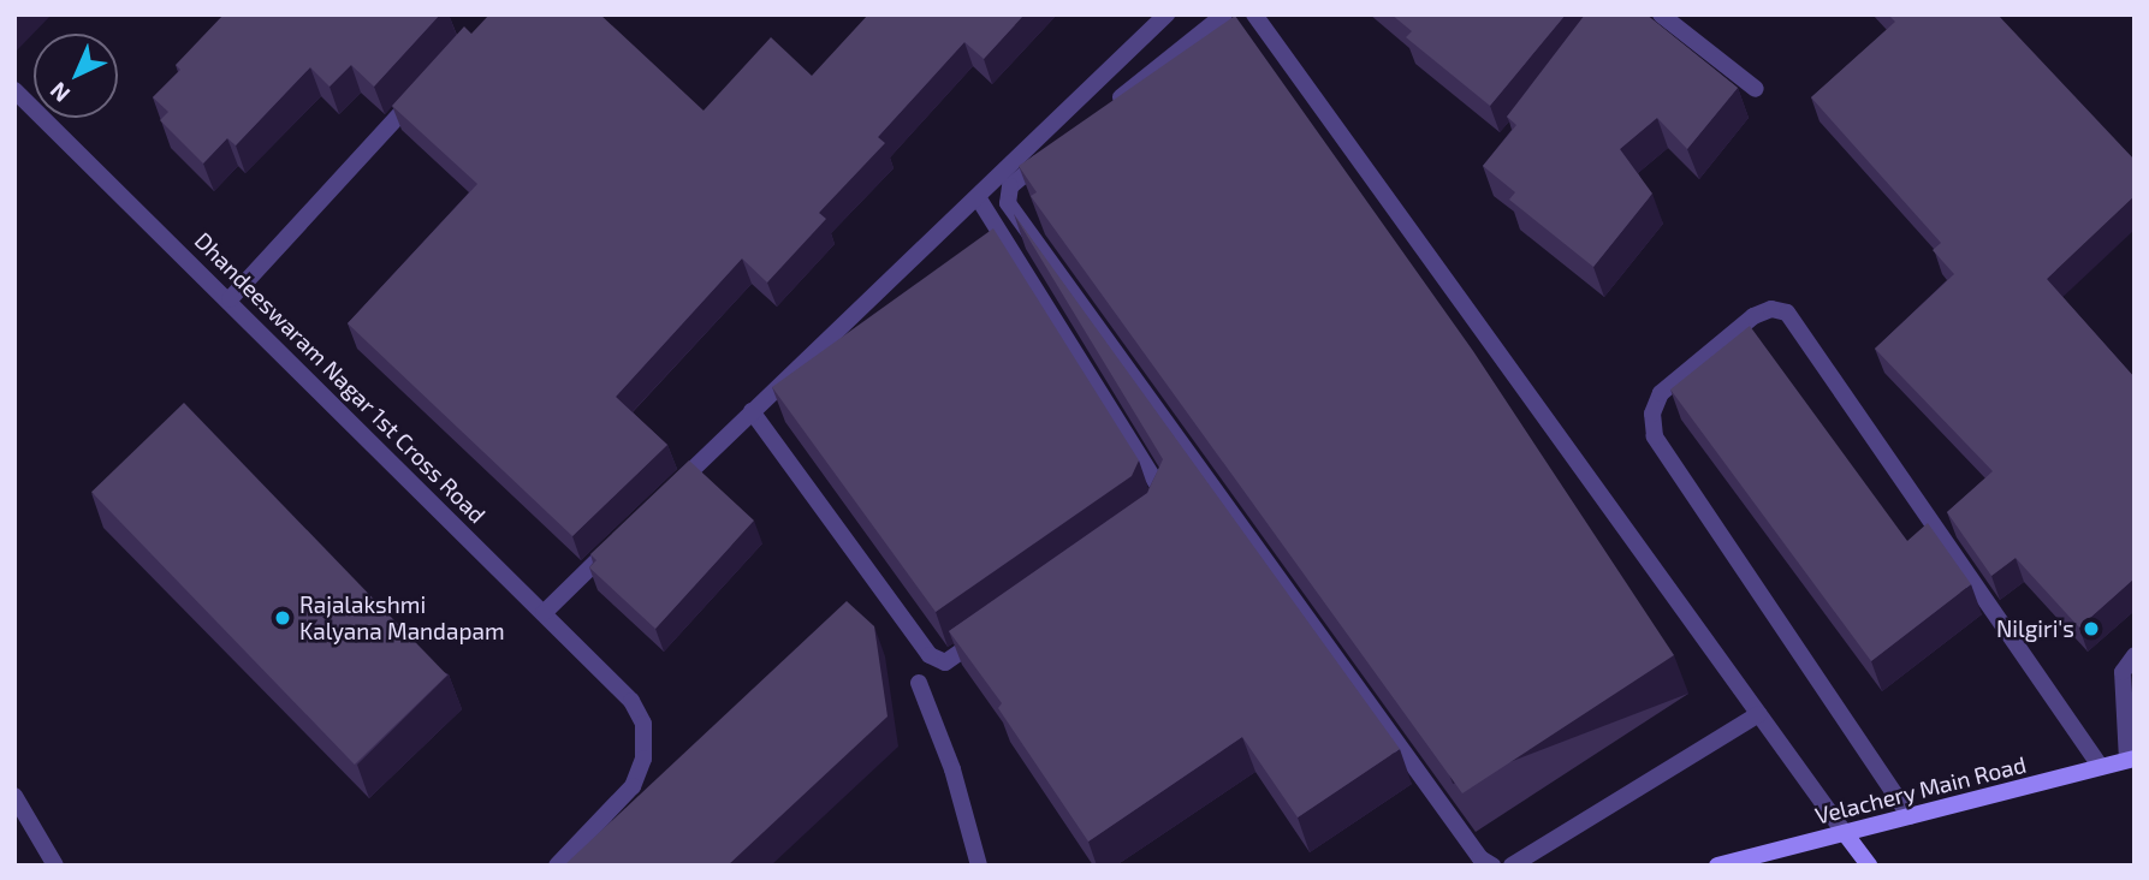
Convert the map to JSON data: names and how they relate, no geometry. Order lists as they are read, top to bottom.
{
  "streets": {
    "main road": ["Velachery Main Road"],
    "street": ["Dhandeeswaram Nagar 1st Cross Road"]
  },
  "places": ["Rajalakshmi Kalyana Mandapam", "Nilgiri's"],
  "north": "bottom left"
}
